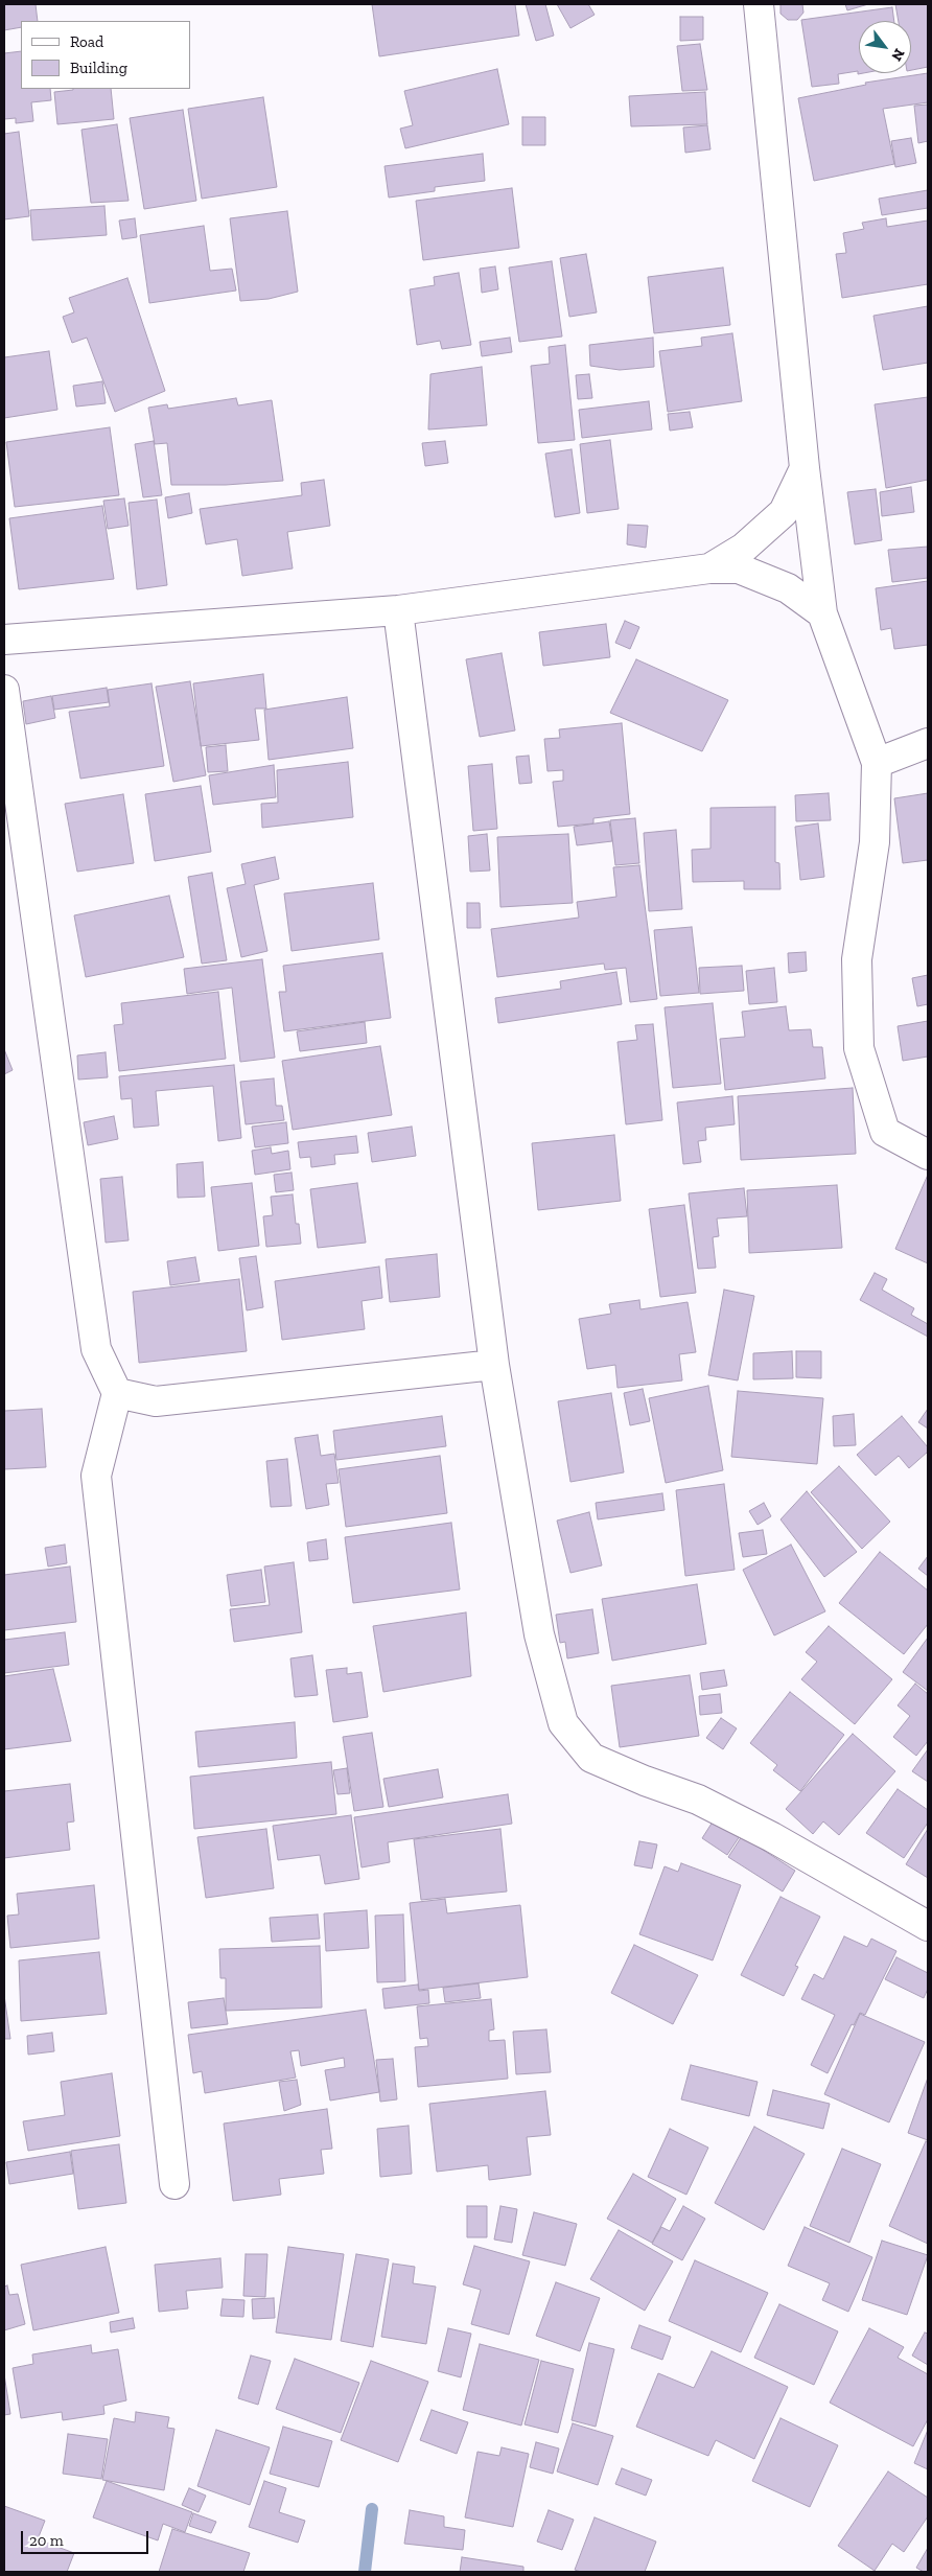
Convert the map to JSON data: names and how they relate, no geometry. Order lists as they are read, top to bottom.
{
  "legend": ["Road", "Building"],
  "scale_bar": "20 m",
  "north": "bottom right"
}
